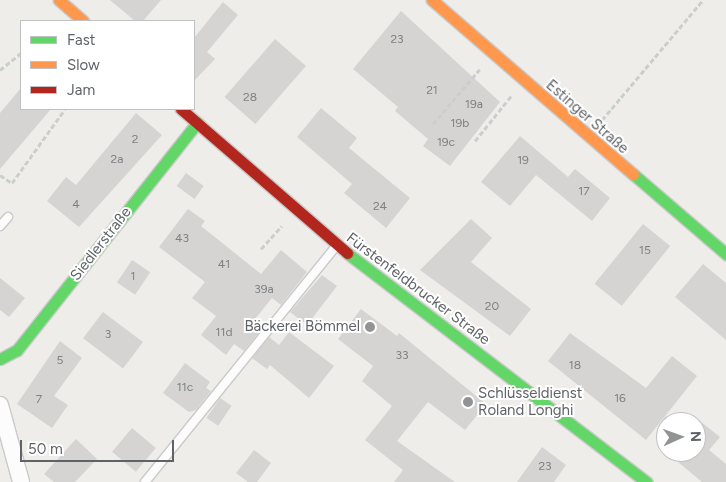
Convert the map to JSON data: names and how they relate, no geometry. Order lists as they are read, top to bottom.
{
  "streets": {
    "street": ["Estinger Straße", "Siedlerstraße", "Fürstenfeldbrucker Straße"]
  },
  "crossings": [
    ["Siedlerstraße", "Fürstenfeldbrucker Straße"]
  ],
  "places": ["Bäckerei Bömmel", "Schlüsseldienst Roland Longhi"],
  "house_numbers": [
    "23",
    "21",
    "28",
    "19a",
    "19b",
    "2",
    "19c",
    "2a",
    "19",
    "17",
    "4",
    "24",
    "43",
    "15",
    "41",
    "1",
    "39a",
    "20",
    "11d",
    "3",
    "33",
    "5",
    "18",
    "11c",
    "16",
    "7",
    "23"
  ],
  "legend": ["Fast", "Slow", "Jam"],
  "scale_bar": "50 m",
  "north": "right"
}
